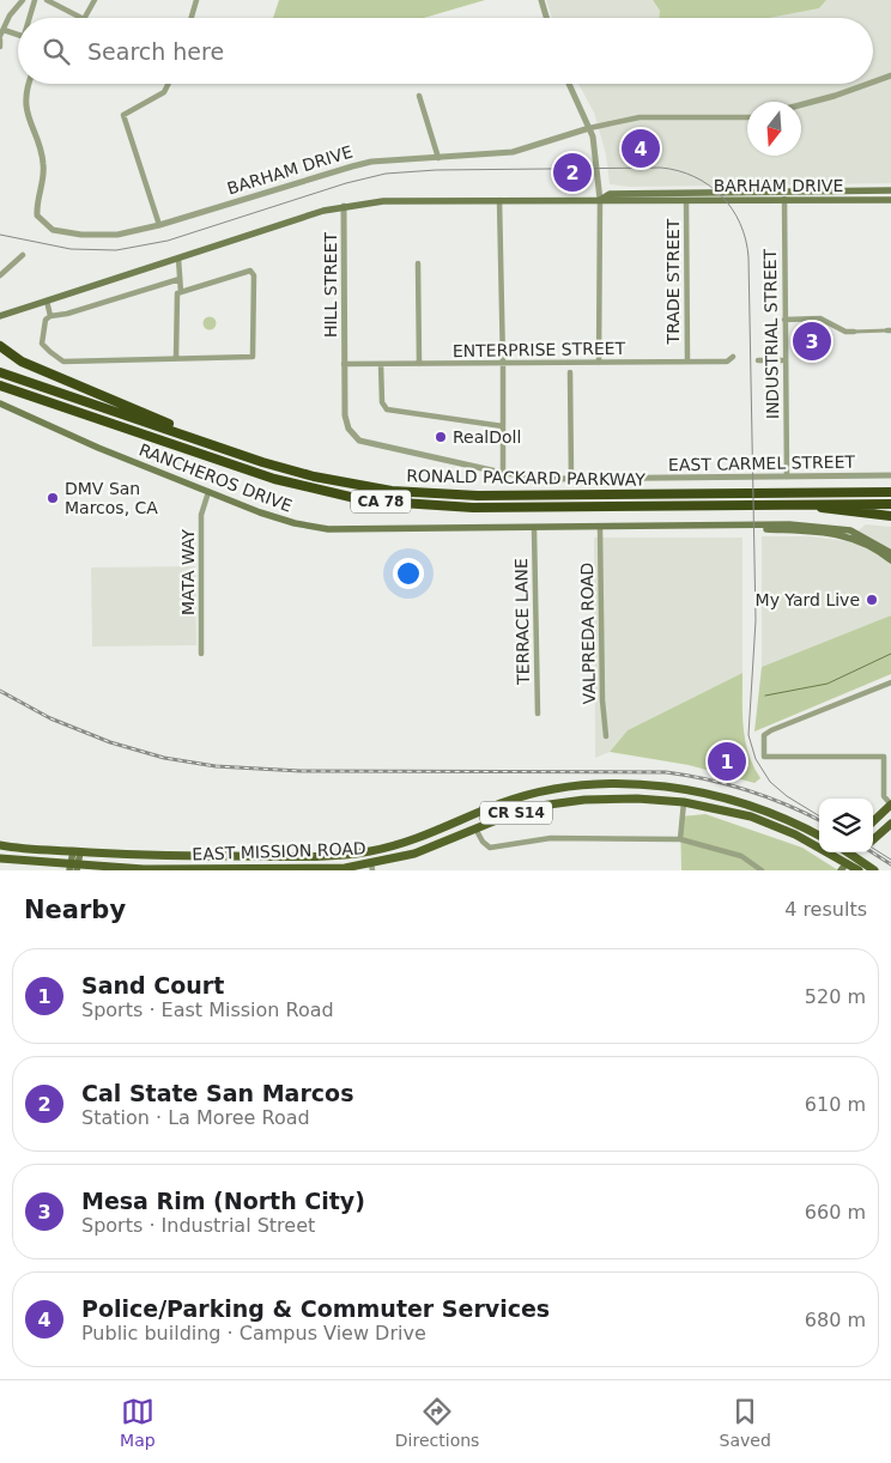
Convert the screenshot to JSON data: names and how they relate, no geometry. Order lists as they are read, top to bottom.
{
  "streets": {
    "highway": ["RONALD PACKARD PARKWAY", "CA 78"],
    "main road": [
      "BARHAM DRIVE",
      "RANCHEROS DRIVE",
      "CR S14",
      "EAST MISSION ROAD"
    ],
    "street": [
      "TRADE STREET",
      "HILL STREET",
      "INDUSTRIAL STREET",
      "ENTERPRISE STREET",
      "EAST CARMEL STREET",
      "MATA WAY",
      "TERRACE LANE",
      "VALPREDA ROAD"
    ]
  },
  "crossings": [
    ["BARHAM DRIVE", "TRADE STREET"],
    ["BARHAM DRIVE", "INDUSTRIAL STREET"],
    ["TRADE STREET", "ENTERPRISE STREET"],
    ["HILL STREET", "ENTERPRISE STREET"],
    ["HILL STREET", "EAST CARMEL STREET"],
    ["INDUSTRIAL STREET", "EAST CARMEL STREET"],
    ["ENTERPRISE STREET", "EAST CARMEL STREET"],
    ["RANCHEROS DRIVE", "MATA WAY"],
    ["RANCHEROS DRIVE", "TERRACE LANE"],
    ["RANCHEROS DRIVE", "VALPREDA ROAD"]
  ],
  "places": ["RealDoll", "DMV San Marcos, CA", "My Yard Live"],
  "north": "bottom",
  "page": {
    "search": "Search here",
    "pins": [
      "4",
      "2",
      "3",
      "1"
    ],
    "heading": ["Nearby", "4 results"],
    "list": [
      {
        "mark": "1",
        "name": "Sand Court",
        "note": "Sports · East Mission Road",
        "value": "520 m"
      },
      {
        "mark": "2",
        "name": "Cal State San Marcos",
        "note": "Station · La Moree Road",
        "value": "610 m"
      },
      {
        "mark": "3",
        "name": "Mesa Rim (North City)",
        "note": "Sports · Industrial Street",
        "value": "660 m"
      },
      {
        "mark": "4",
        "name": "Police/Parking & Commuter Services",
        "note": "Public building · Campus View Drive",
        "value": "680 m"
      }
    ],
    "nav": ["Map", "Directions", "Saved"]
  }
}
